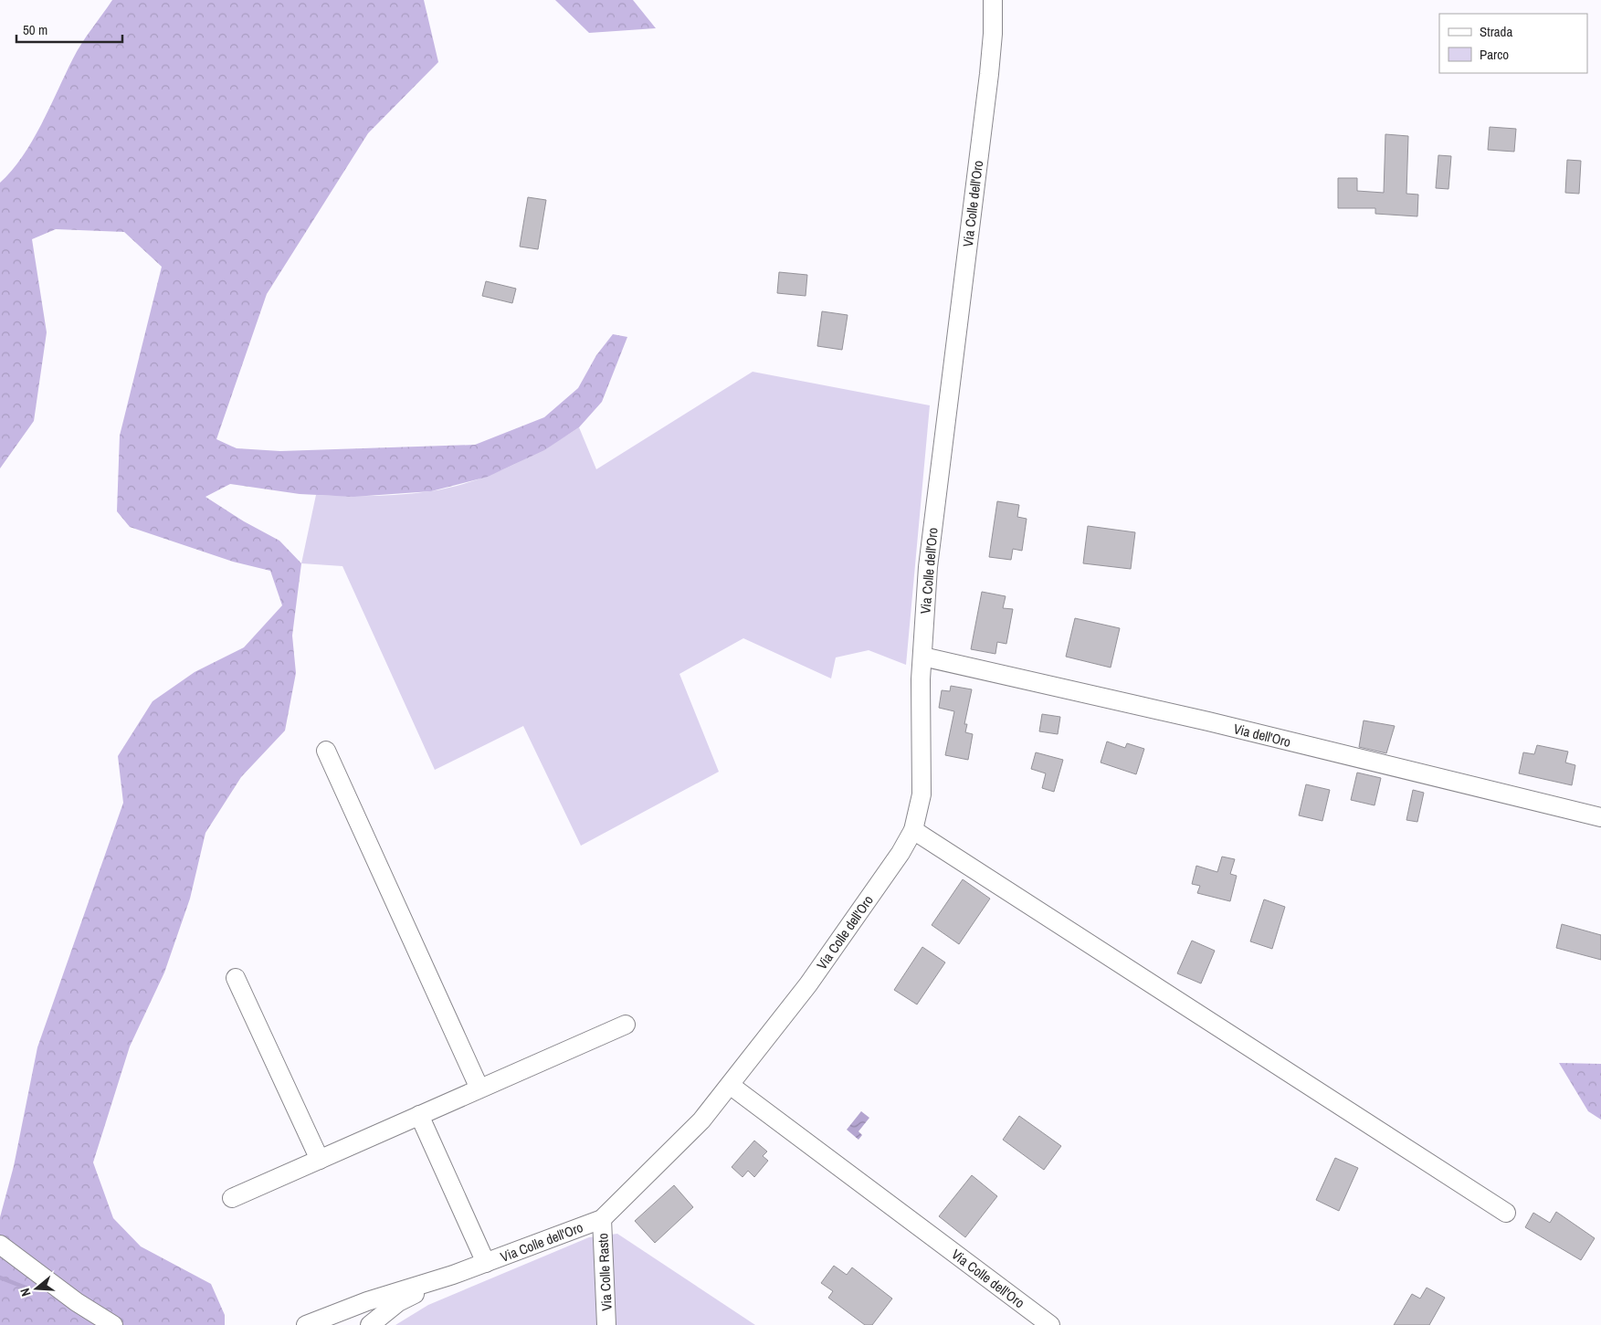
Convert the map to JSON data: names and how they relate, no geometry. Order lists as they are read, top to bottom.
{
  "streets": {
    "street": ["Via Colle dell'Oro", "Via dell'Oro", "Via Colle Rasto"]
  },
  "crossings": [
    ["Via Colle dell'Oro", "Via dell'Oro"],
    ["Via Colle dell'Oro", "Via Colle Rasto"]
  ],
  "legend": ["Strada", "Parco"],
  "scale_bar": "50 m",
  "north": "left"
}
